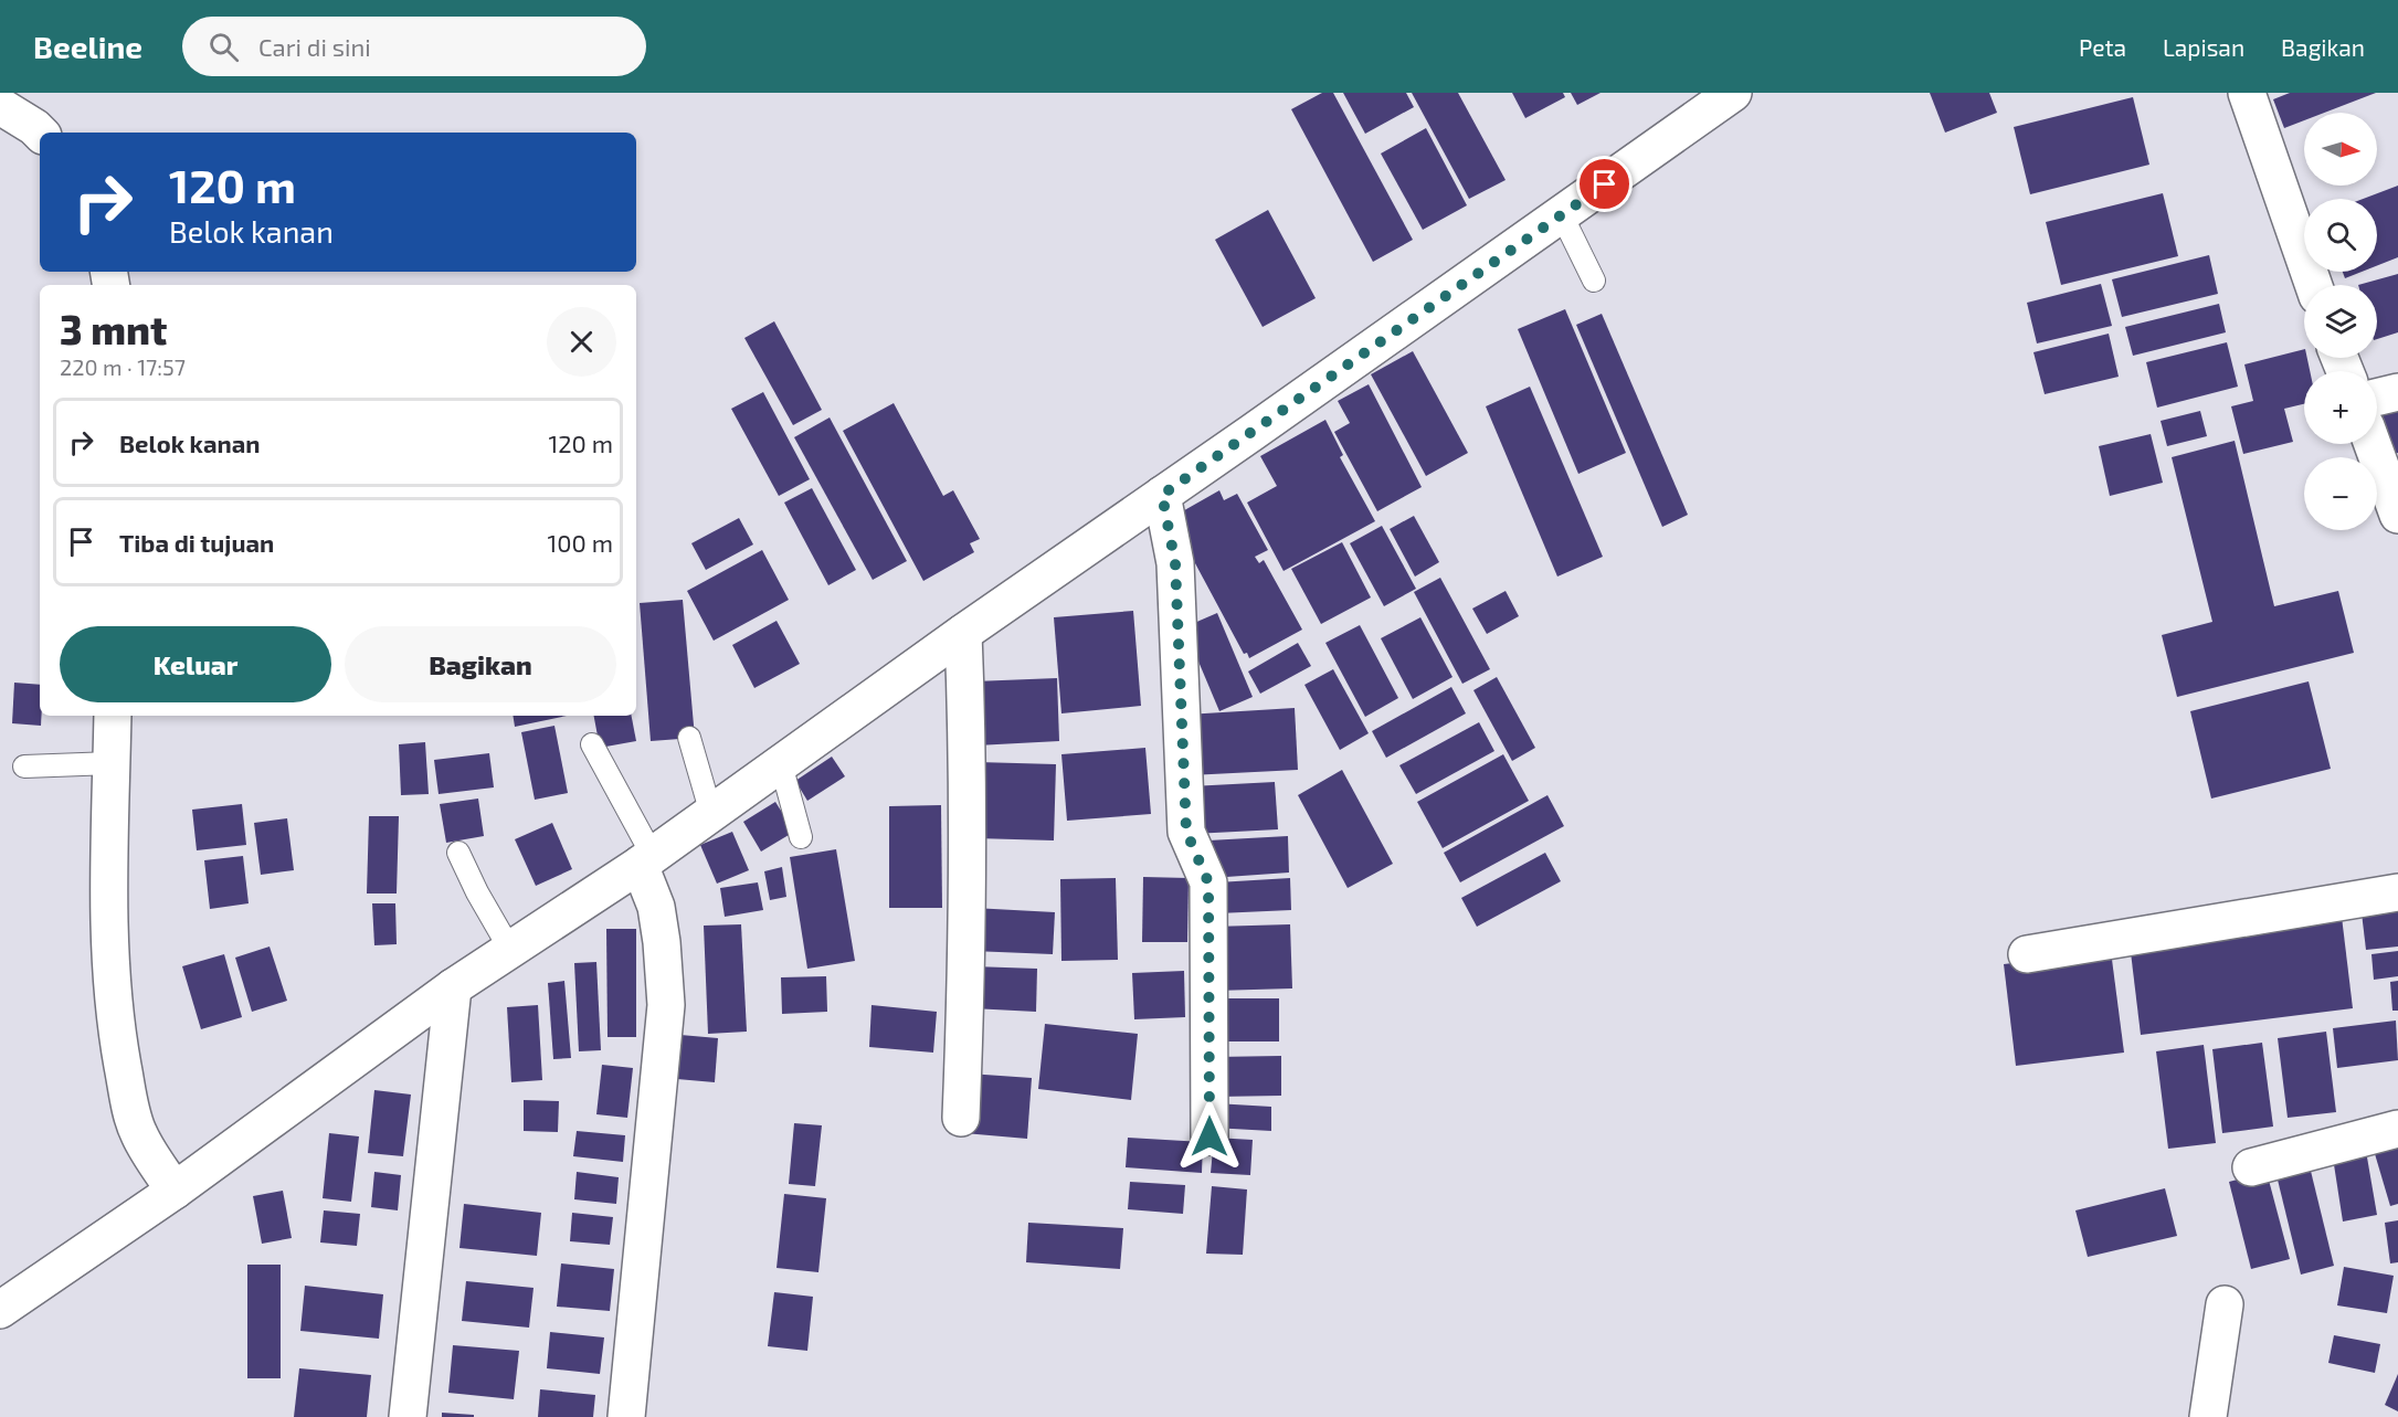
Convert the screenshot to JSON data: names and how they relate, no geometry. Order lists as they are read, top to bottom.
{
  "north": "right",
  "page": {
    "header": "Beeline",
    "search": "Cari di sini",
    "nav": ["Peta", "Lapisan", "Bagikan"],
    "map_buttons": ["+", "−"],
    "turn": ["120 m", "Belok kanan"],
    "heading": ["3 mnt", "220 m · 17:57"],
    "list": [
      {
        "name": "Belok kanan",
        "value": "120 m"
      },
      {
        "name": "Tiba di tujuan",
        "value": "100 m"
      }
    ],
    "buttons": ["Keluar", "Bagikan"]
  }
}
